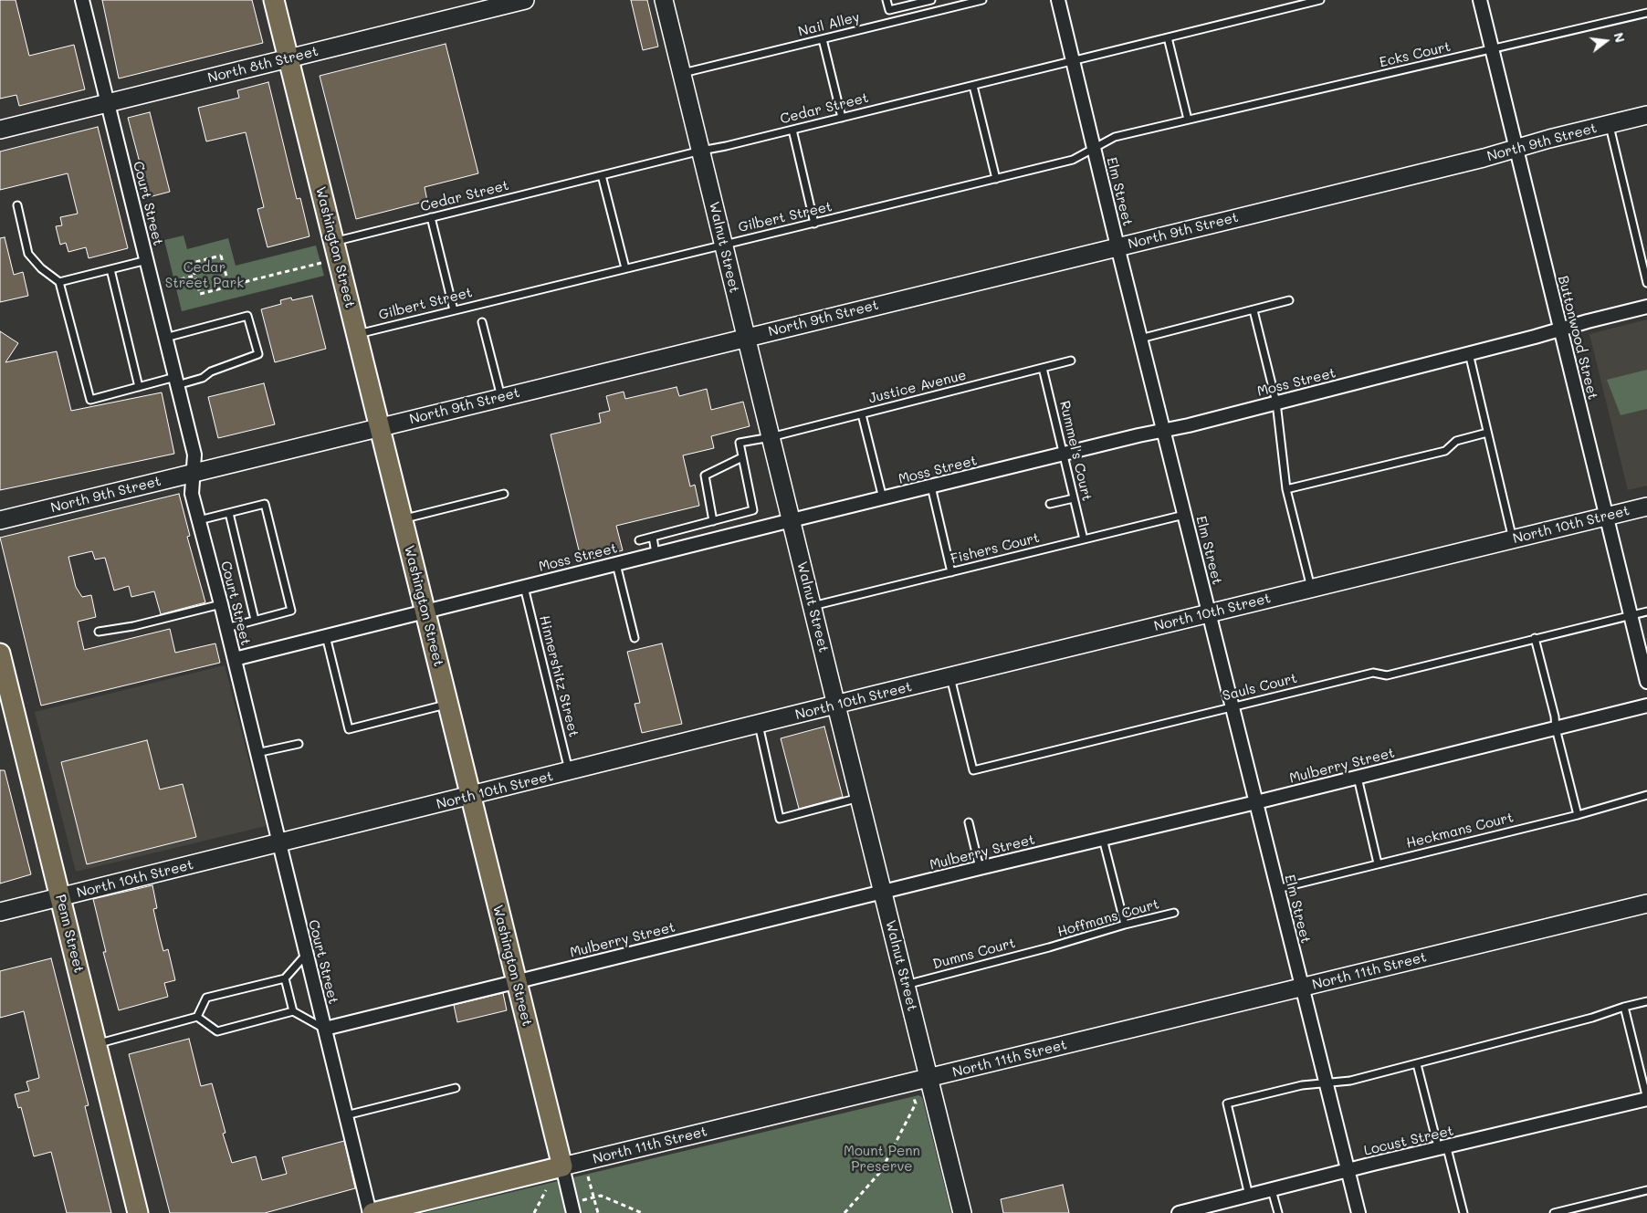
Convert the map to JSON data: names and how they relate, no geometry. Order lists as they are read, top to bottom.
{
  "streets": {
    "main road": ["Washington Street", "Penn Street", "North 11th Street"],
    "street": [
      "North 8th Street",
      "North 9th Street",
      "Elm Street",
      "Court Street",
      "Walnut Street",
      "Buttonwood Street",
      "Moss Street",
      "North 10th Street",
      "Mulberry Street",
      "Locust Street"
    ],
    "lane": [
      "Nail Alley",
      "Ecks Court",
      "Cedar Street",
      "Gilbert Street",
      "Justice Avenue",
      "Rummel's Court",
      "Fishers Court",
      "Hinnershitz Street",
      "Sauls Court",
      "Heckmans Court",
      "Hoffmans Court",
      "Dumns Court"
    ]
  },
  "crossings": [
    ["Nail Alley", "Walnut Street"],
    ["Ecks Court", "Gilbert Street"],
    ["Ecks Court", "Buttonwood Street"],
    ["North 8th Street", "Court Street"],
    ["North 8th Street", "Washington Street"],
    ["Cedar Street", "Elm Street"],
    ["Cedar Street", "Washington Street"],
    ["Cedar Street", "Walnut Street"],
    ["North 9th Street", "Elm Street"],
    ["North 9th Street", "Court Street"],
    ["North 9th Street", "Washington Street"],
    ["North 9th Street", "Walnut Street"],
    ["North 9th Street", "Buttonwood Street"],
    ["Elm Street", "Gilbert Street"],
    ["Elm Street", "Moss Street"],
    ["Elm Street", "North 10th Street"],
    ["Elm Street", "Fishers Court"],
    ["Elm Street", "Sauls Court"],
    ["Elm Street", "Mulberry Street"],
    ["Elm Street", "Heckmans Court"],
    ["Elm Street", "North 11th Street"],
    ["Elm Street", "Locust Street"],
    ["Court Street", "Moss Street"],
    ["Court Street", "North 10th Street"],
    ["Court Street", "Mulberry Street"],
    ["Court Street", "North 11th Street"],
    ["Gilbert Street", "Washington Street"],
    ["Gilbert Street", "Walnut Street"],
    ["Washington Street", "Moss Street"],
    ["Washington Street", "North 10th Street"],
    ["Washington Street", "Mulberry Street"],
    ["Washington Street", "North 11th Street"],
    ["Walnut Street", "Moss Street"],
    ["Walnut Street", "Justice Avenue"],
    ["Walnut Street", "North 10th Street"],
    ["Walnut Street", "Fishers Court"],
    ["Walnut Street", "Mulberry Street"],
    ["Walnut Street", "Dumns Court"],
    ["Walnut Street", "North 11th Street"],
    ["Buttonwood Street", "Moss Street"],
    ["Buttonwood Street", "North 10th Street"],
    ["Buttonwood Street", "Sauls Court"],
    ["Moss Street", "Rummel's Court"],
    ["Moss Street", "Hinnershitz Street"],
    ["Justice Avenue", "Rummel's Court"],
    ["Rummel's Court", "Fishers Court"],
    ["North 10th Street", "Hinnershitz Street"],
    ["North 10th Street", "Sauls Court"],
    ["North 10th Street", "Penn Street"],
    ["Hoffmans Court", "Dumns Court"]
  ],
  "parks": ["Cedar Street Park", "Mount Penn Preserve"],
  "north": "right"
}
